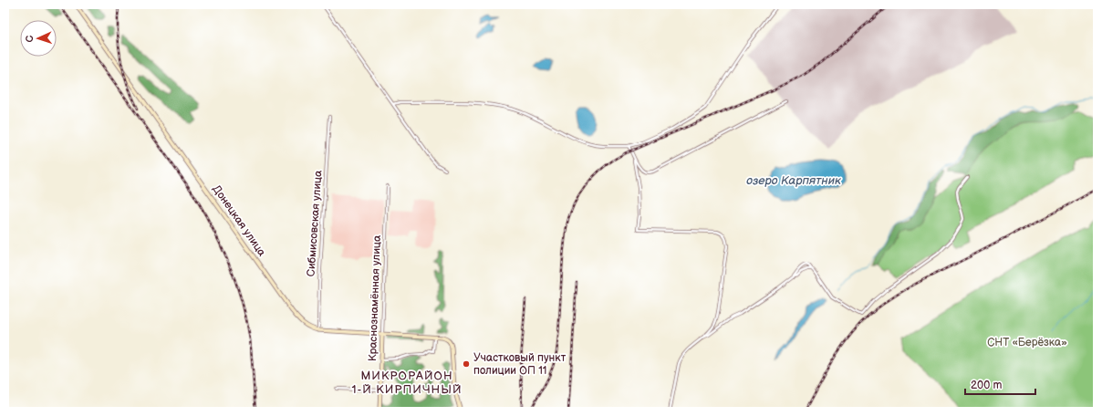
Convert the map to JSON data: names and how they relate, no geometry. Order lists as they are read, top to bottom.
{
  "streets": {
    "main road": ["Донецкая улица", "Краснознамённая улица"],
    "street": ["Сибмисовская улица"]
  },
  "crossings": [
    ["Донецкая улица", "Сибмисовская улица"],
    ["Донецкая улица", "Краснознамённая улица"]
  ],
  "districts": ["МИКРОРАЙОН 1-Й КИРПИЧНЫЙ"],
  "water": ["озеро Карпятник"],
  "parks": ["СНТ «Берёзка»"],
  "places": ["Участковый пункт полиции ОП 11"],
  "scale_bar": "200 m",
  "north": "left"
}
